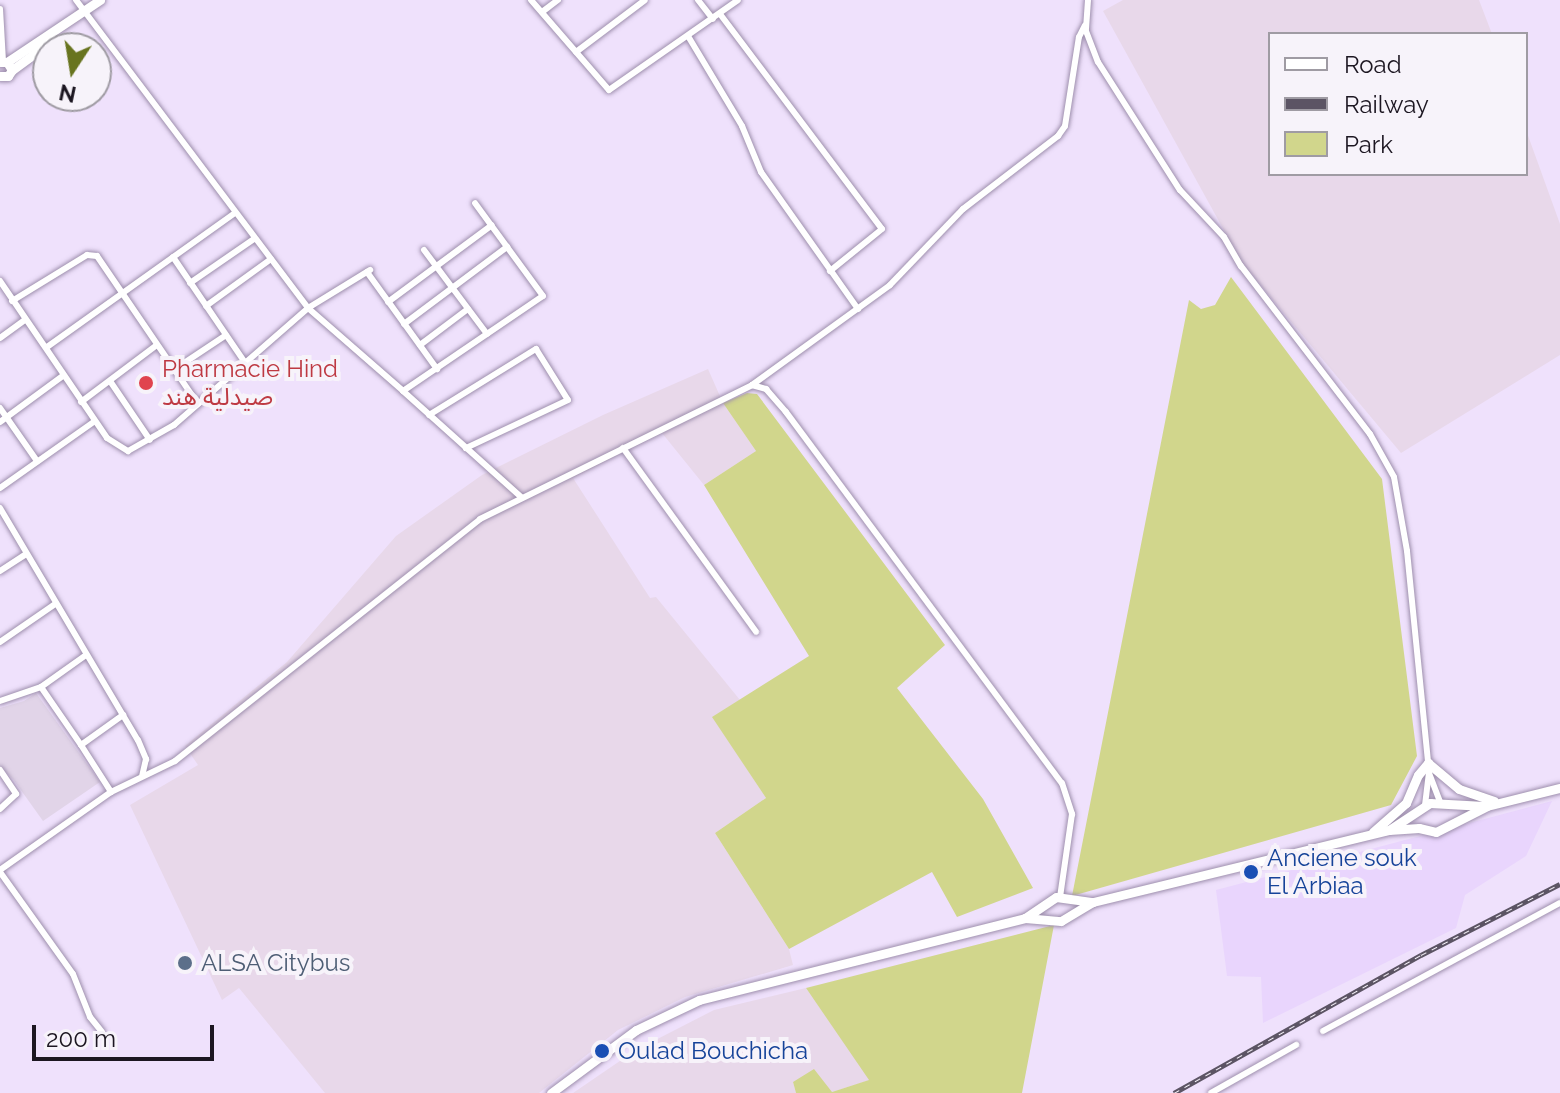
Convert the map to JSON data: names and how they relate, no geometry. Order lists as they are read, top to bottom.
{
  "places": [
    "Pharmacie Hind صيدلية هند",
    "Anciene souk El Arbiaa",
    "ALSA Citybus",
    "Oulad Bouchicha"
  ],
  "legend": ["Road", "Railway", "Park"],
  "scale_bar": "200 m",
  "north": "bottom"
}
